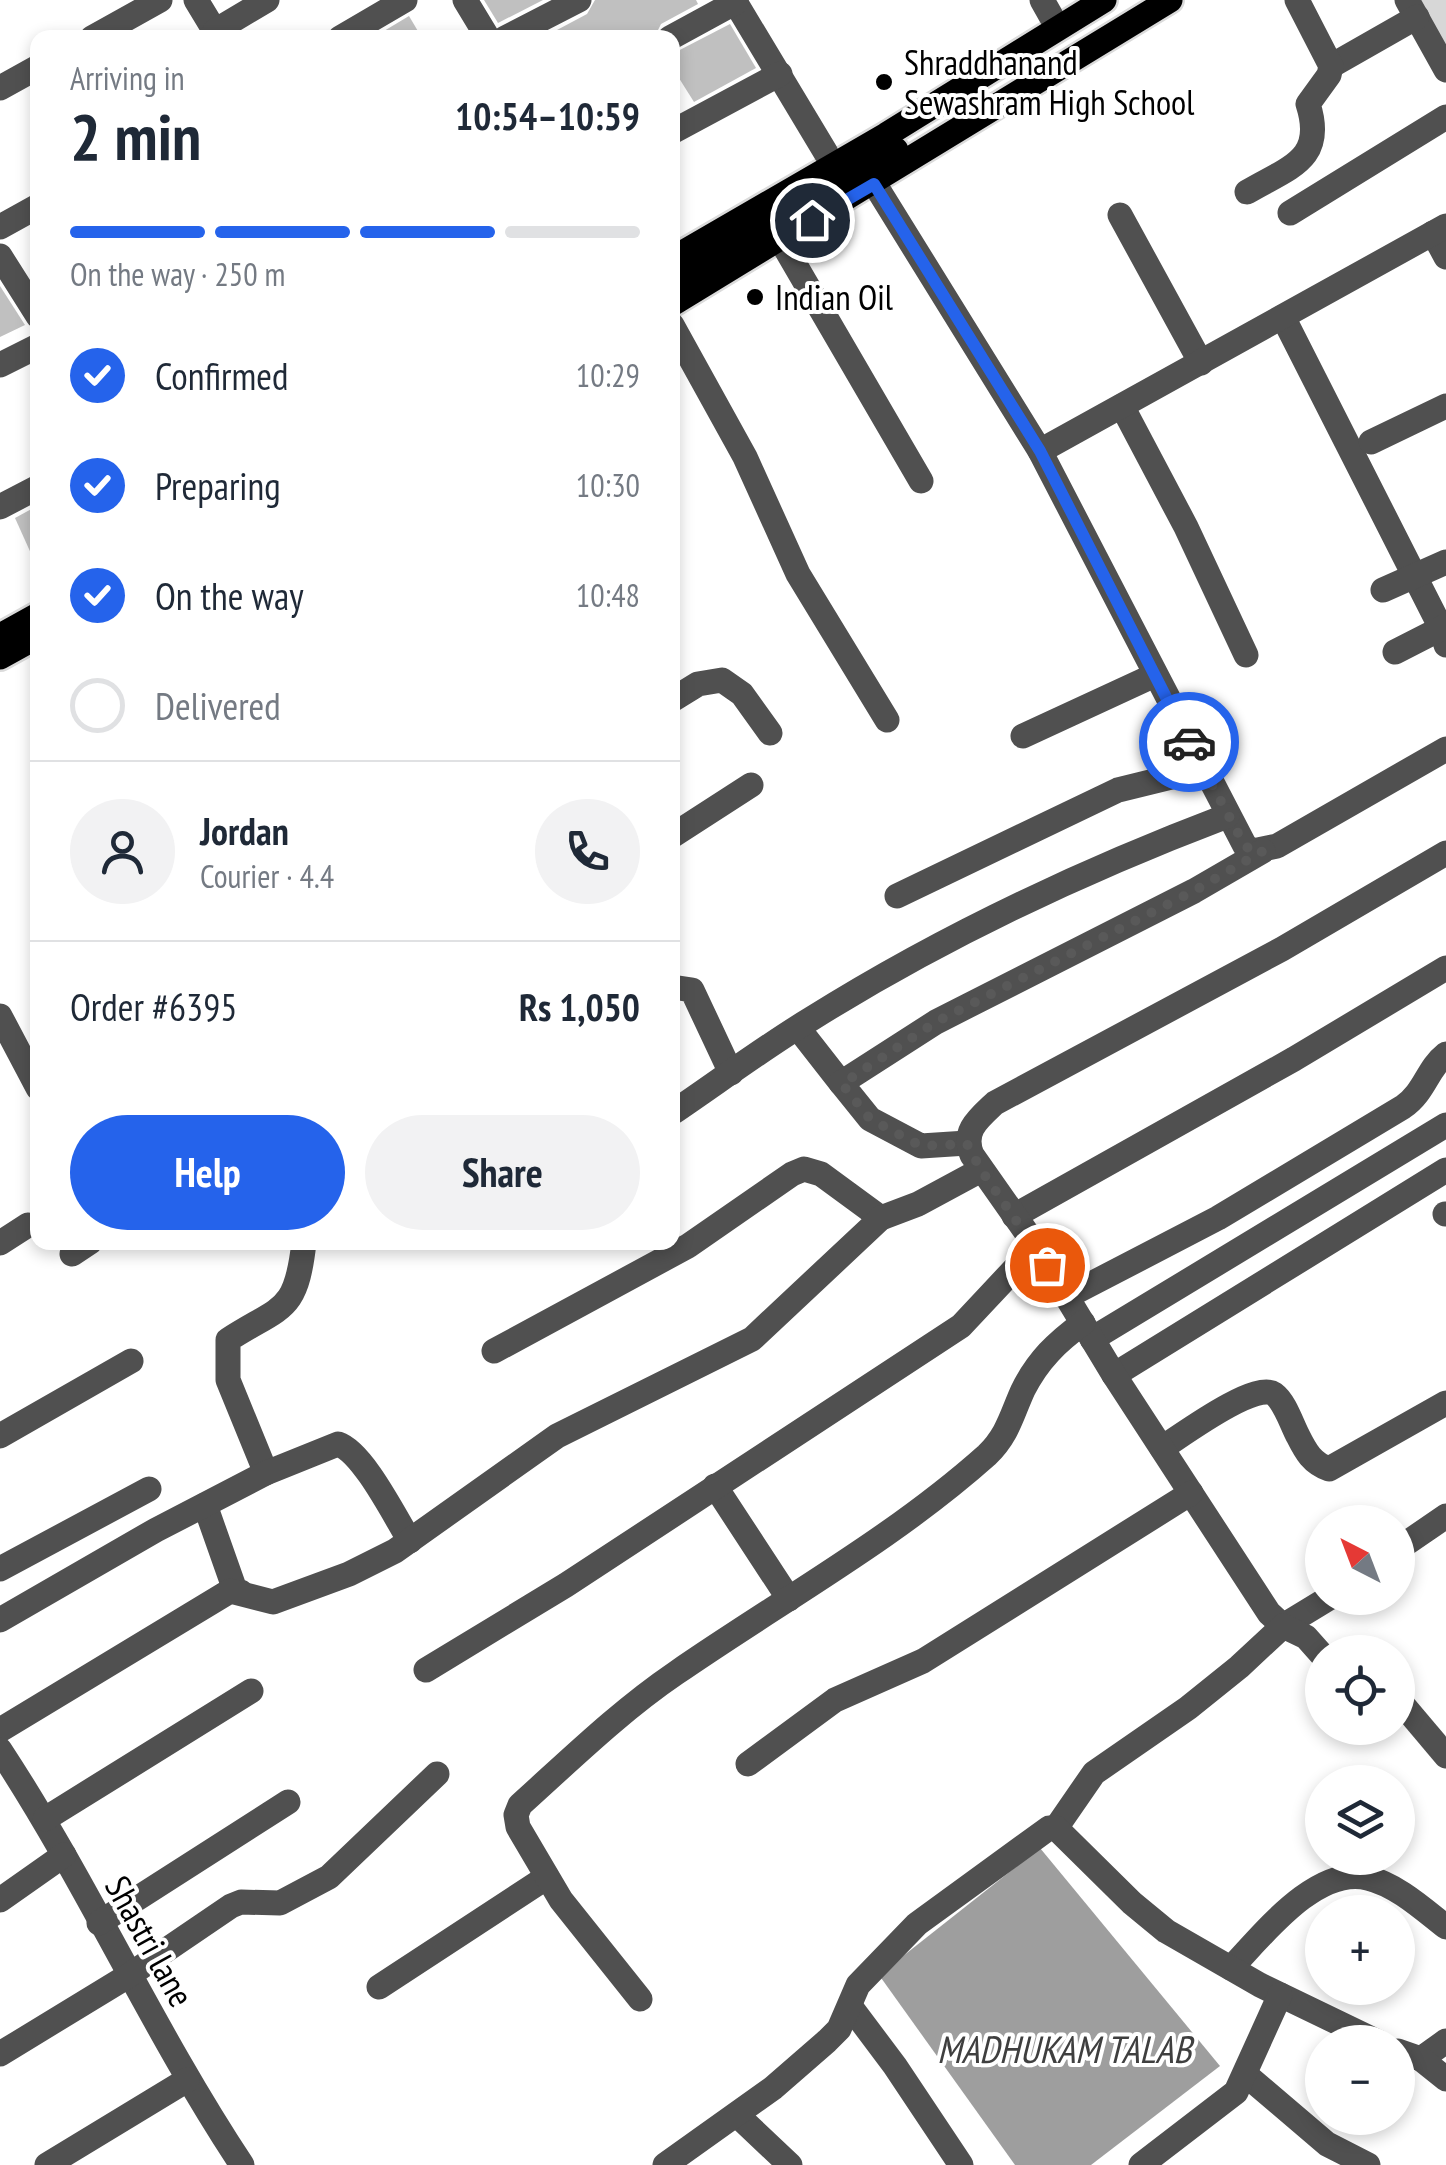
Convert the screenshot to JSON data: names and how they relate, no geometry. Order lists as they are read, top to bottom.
{
  "streets": {
    "street": ["Shastri lane"]
  },
  "water": ["MADHUKAM TALAB"],
  "places": ["Shraddhanand Sewashram High School", "Indian Oil"],
  "north": "top left",
  "page": {
    "heading": ["2 min", "Arriving in", "10:54–10:59"],
    "panel": [
      "Jordan",
      "Courier · 4.4",
      "Order #6395",
      "Rs 1,050"
    ],
    "bar": "On the way · 250 m",
    "list": [
      ["Confirmed", "10:29"],
      ["Preparing", "10:30"],
      ["On the way", "10:48"],
      "Delivered"
    ],
    "buttons": ["Help", "Share"],
    "map_buttons": ["+", "−"]
  }
}
